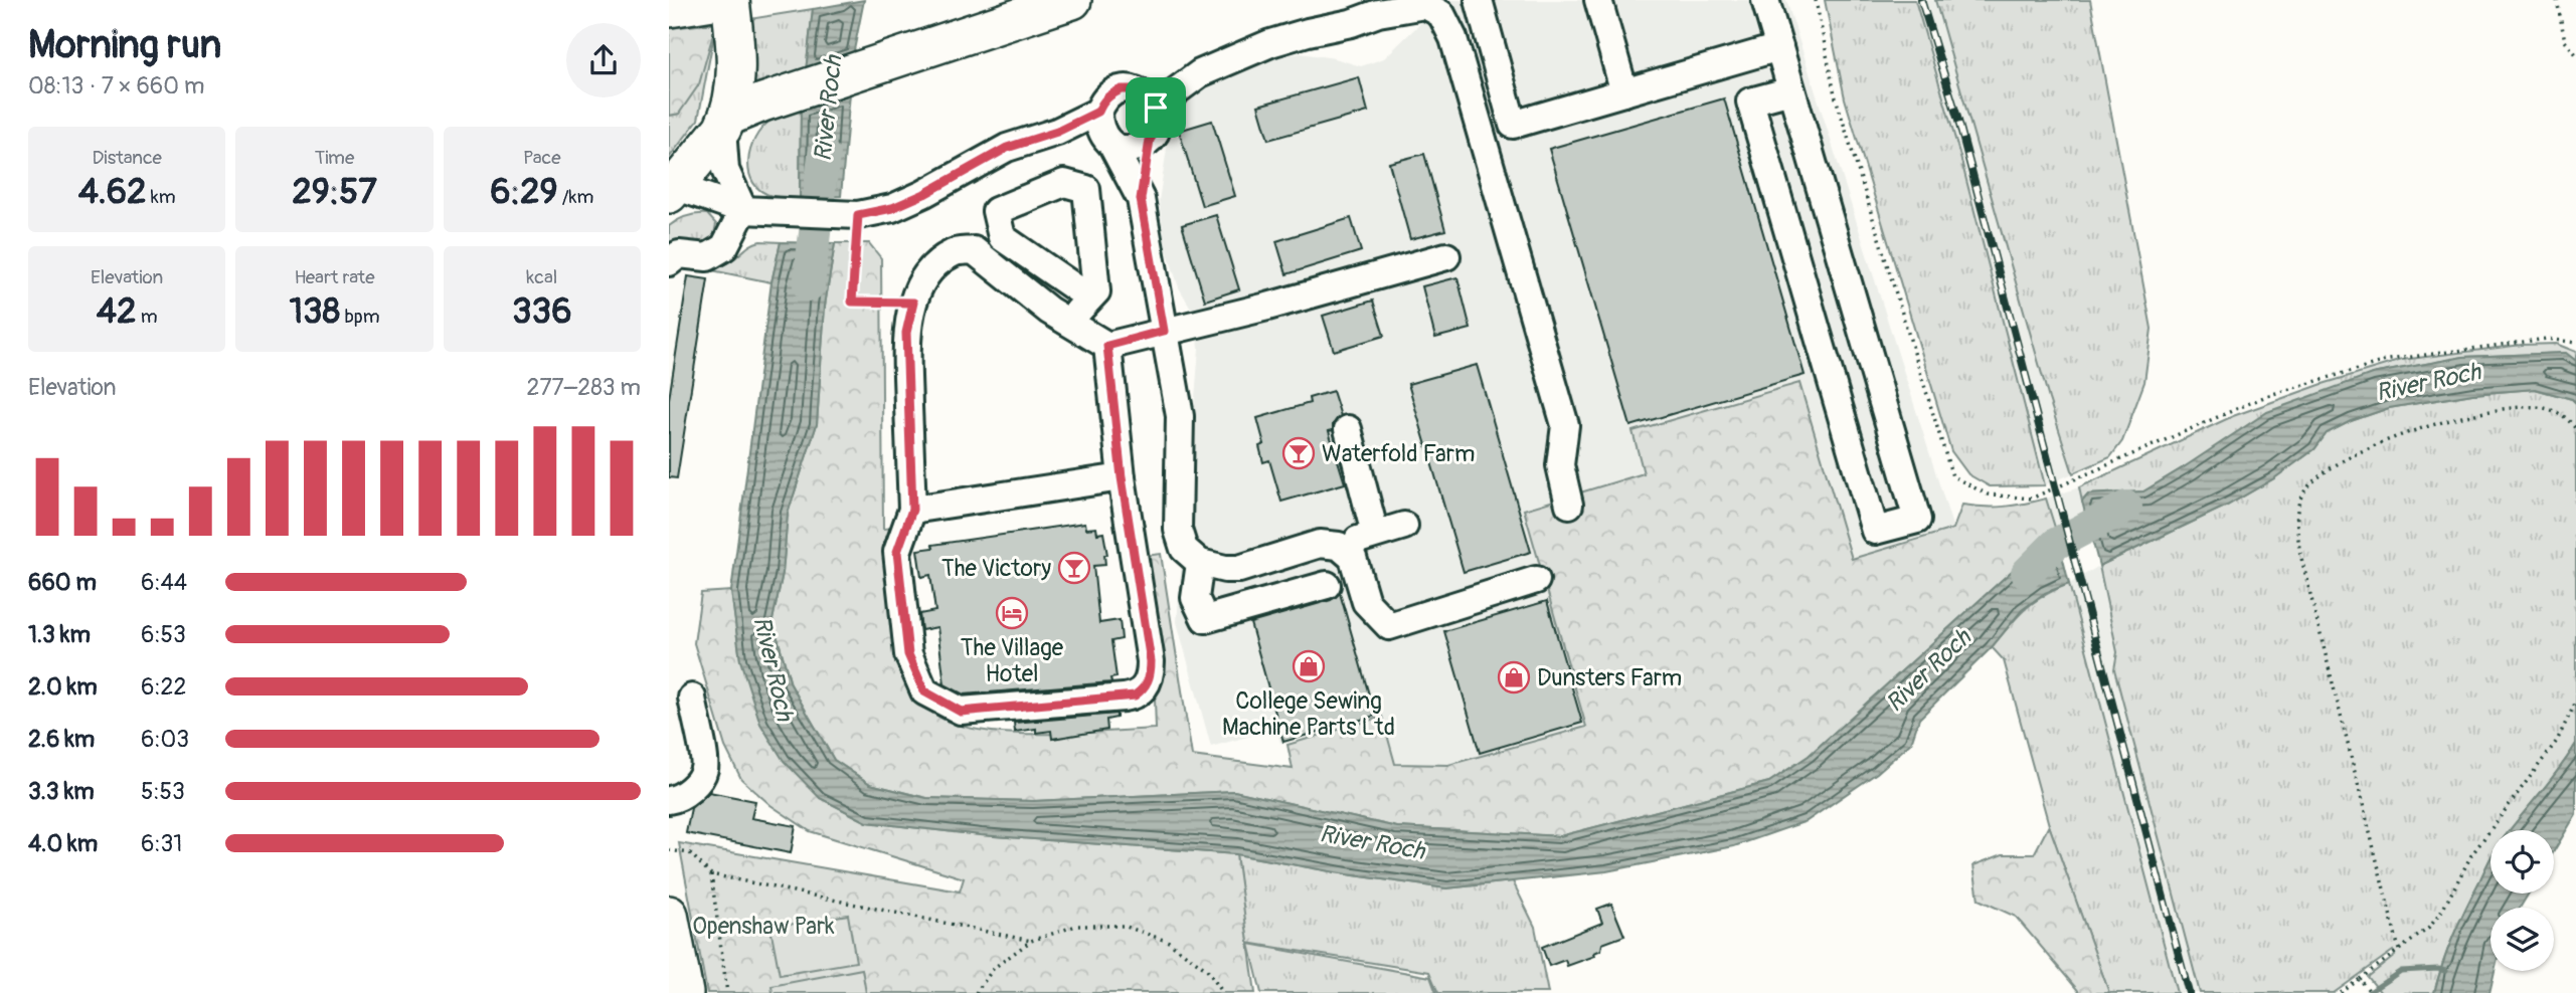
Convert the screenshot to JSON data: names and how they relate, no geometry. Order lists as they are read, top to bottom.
{
  "water": ["River Roch"],
  "parks": ["Openshaw Park"],
  "places": {
    "bar": ["Waterfold Farm", "The Victory"],
    "hotel": ["The Village Hotel"],
    "shop": ["College Sewing Machine Parts Ltd", "Dunsters Farm"]
  },
  "page": {
    "heading": ["Morning run", "08:13 · 7 × 660 m"],
    "stats": [
      ["Distance", "4.62 km"],
      ["Time", "29:57"],
      ["Pace", "6:29 /km"],
      ["Elevation", "42 m"],
      ["Heart rate", "138 bpm"],
      ["kcal", "336"]
    ],
    "chart": ["Elevation", "277–283 m"],
    "list": [
      {
        "name": "660 m",
        "note": "6:44"
      },
      {
        "name": "1.3 km",
        "note": "6:53"
      },
      {
        "name": "2.0 km",
        "note": "6:22"
      },
      {
        "name": "2.6 km",
        "note": "6:03"
      },
      {
        "name": "3.3 km",
        "note": "5:53"
      },
      {
        "name": "4.0 km",
        "note": "6:31"
      }
    ]
  }
}
